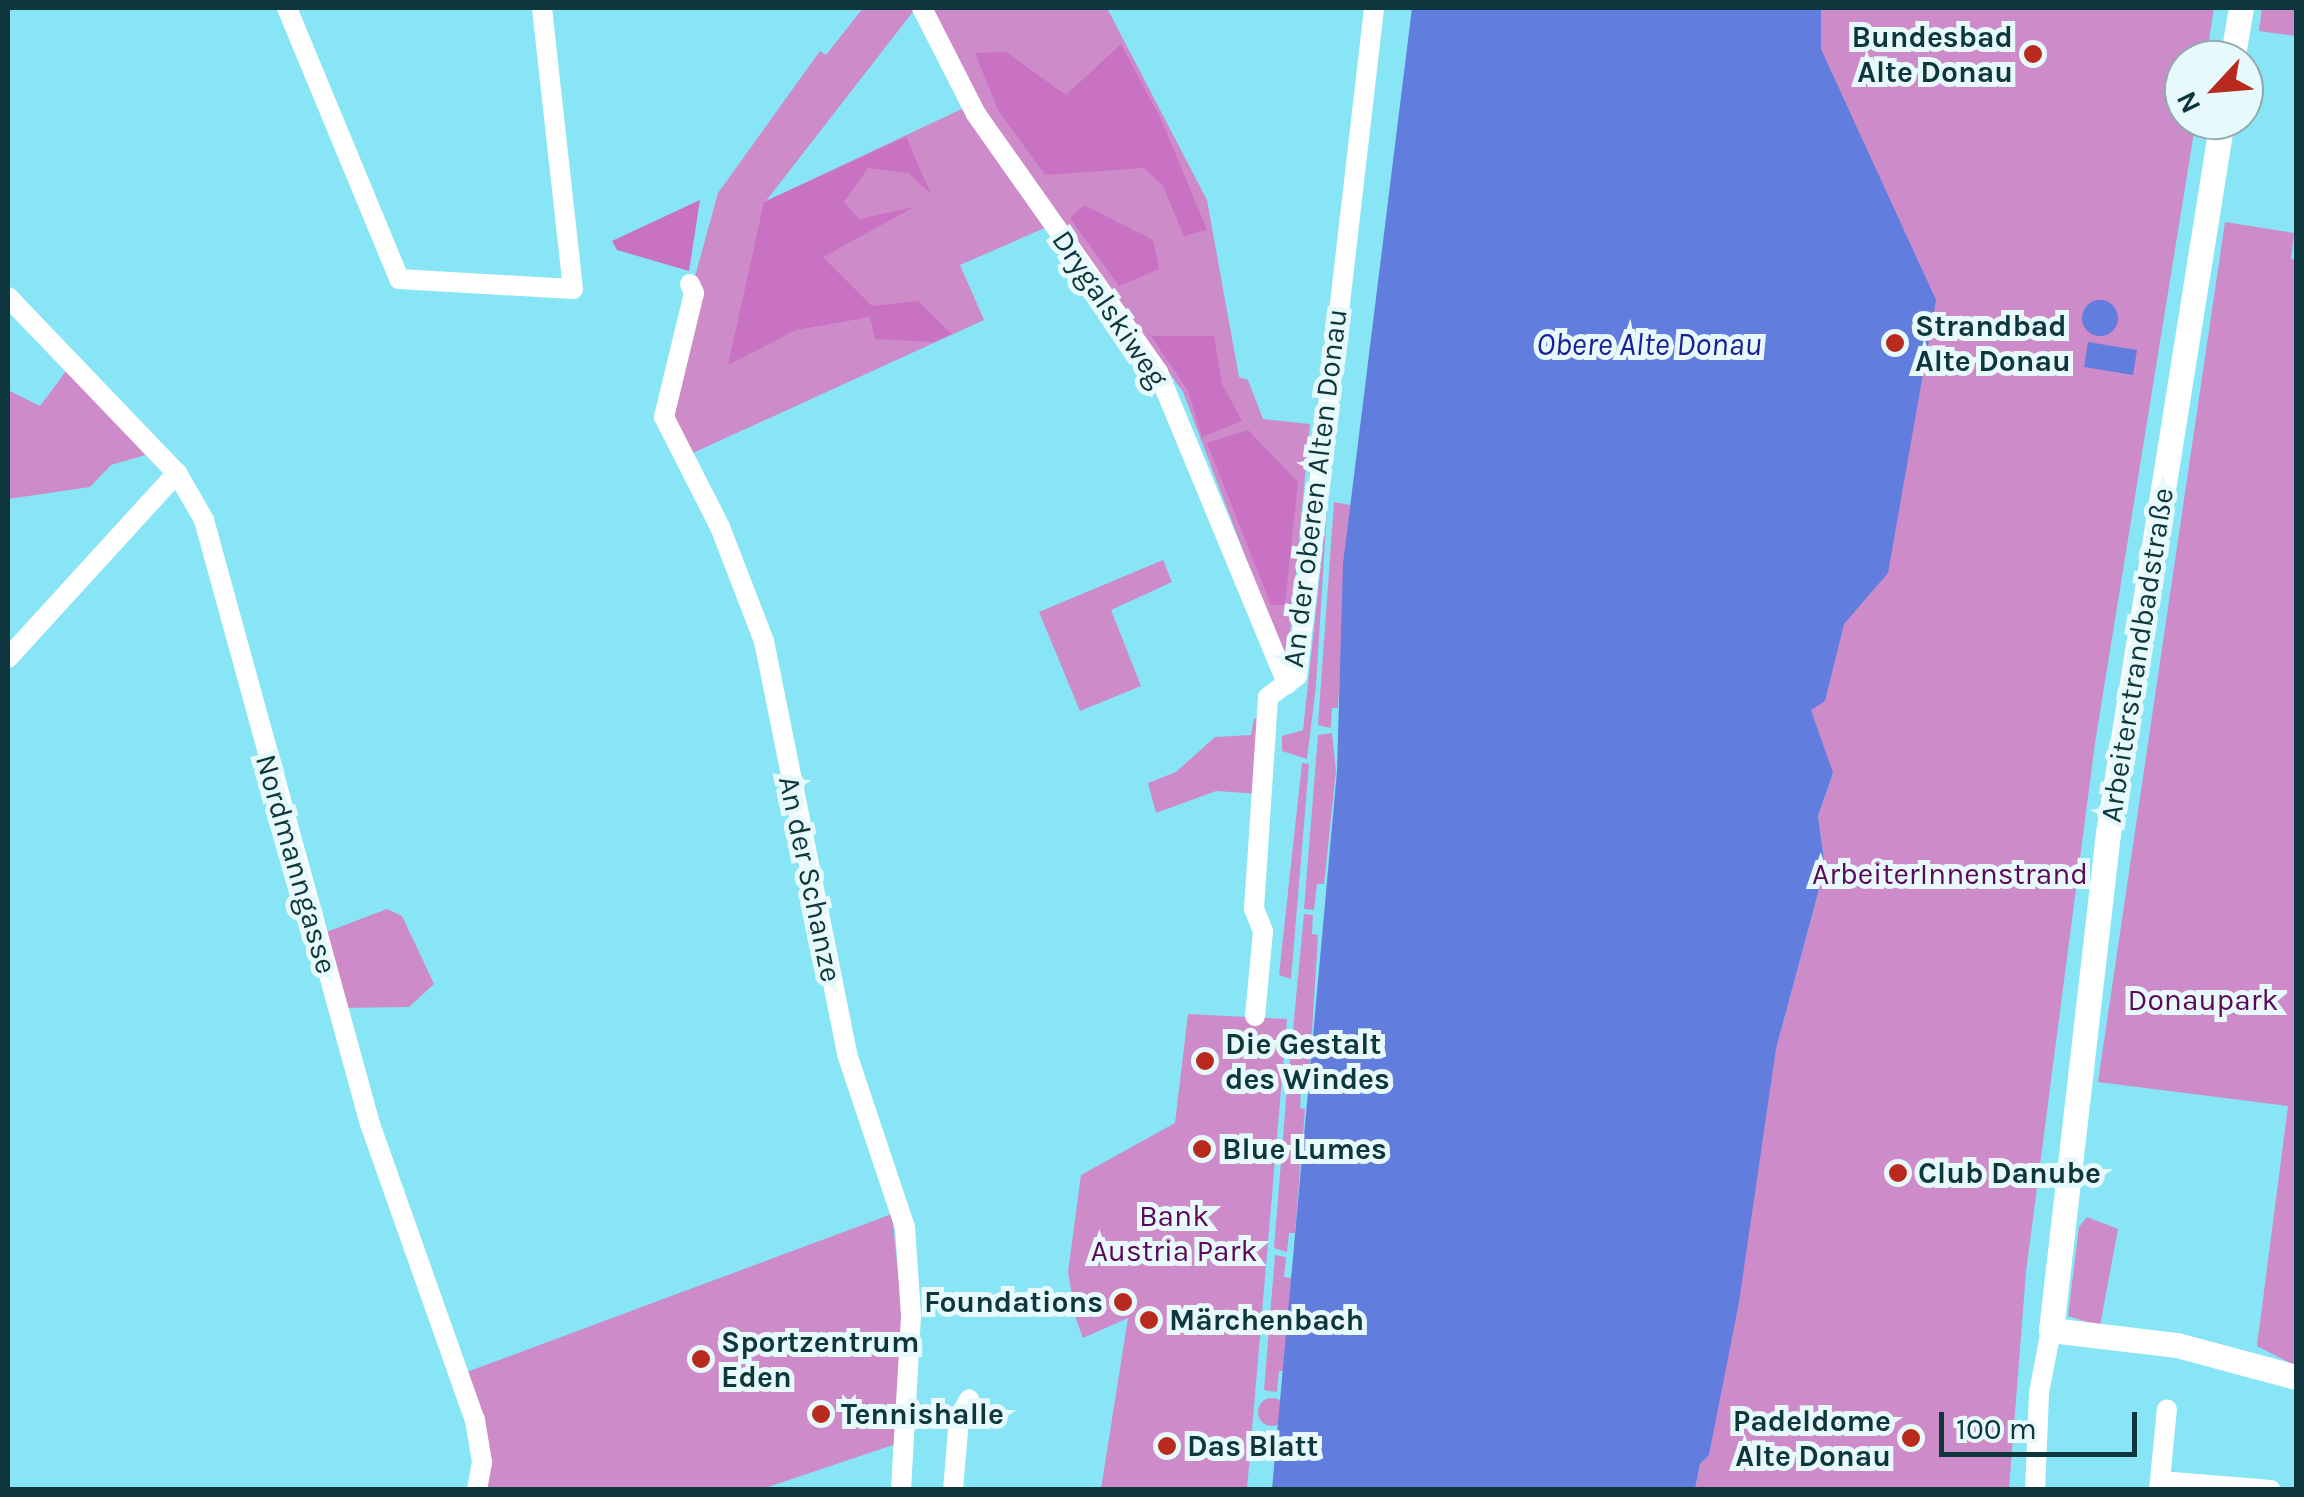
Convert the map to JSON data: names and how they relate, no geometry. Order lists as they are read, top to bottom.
{
  "streets": {
    "main road": ["Arbeiterstrandbadstraße"],
    "street": [
      "Drygalskiweg",
      "An der oberen Alten Donau",
      "Nordmanngasse",
      "An der Schanze"
    ]
  },
  "crossings": [
    ["Drygalskiweg", "An der oberen Alten Donau"]
  ],
  "water": ["Obere Alte Donau"],
  "parks": ["ArbeiterInnenstrand", "Donaupark", "Bank Austria Park"],
  "places": [
    "Bundesbad Alte Donau",
    "Strandbad Alte Donau",
    "Die Gestalt des Windes",
    "Blue Lumes",
    "Club Danube",
    "Foundations",
    "Märchenbach",
    "Sportzentrum Eden",
    "Tennishalle",
    "Padeldome Alte Donau",
    "Das Blatt"
  ],
  "scale_bar": "100 m",
  "north": "bottom left"
}
